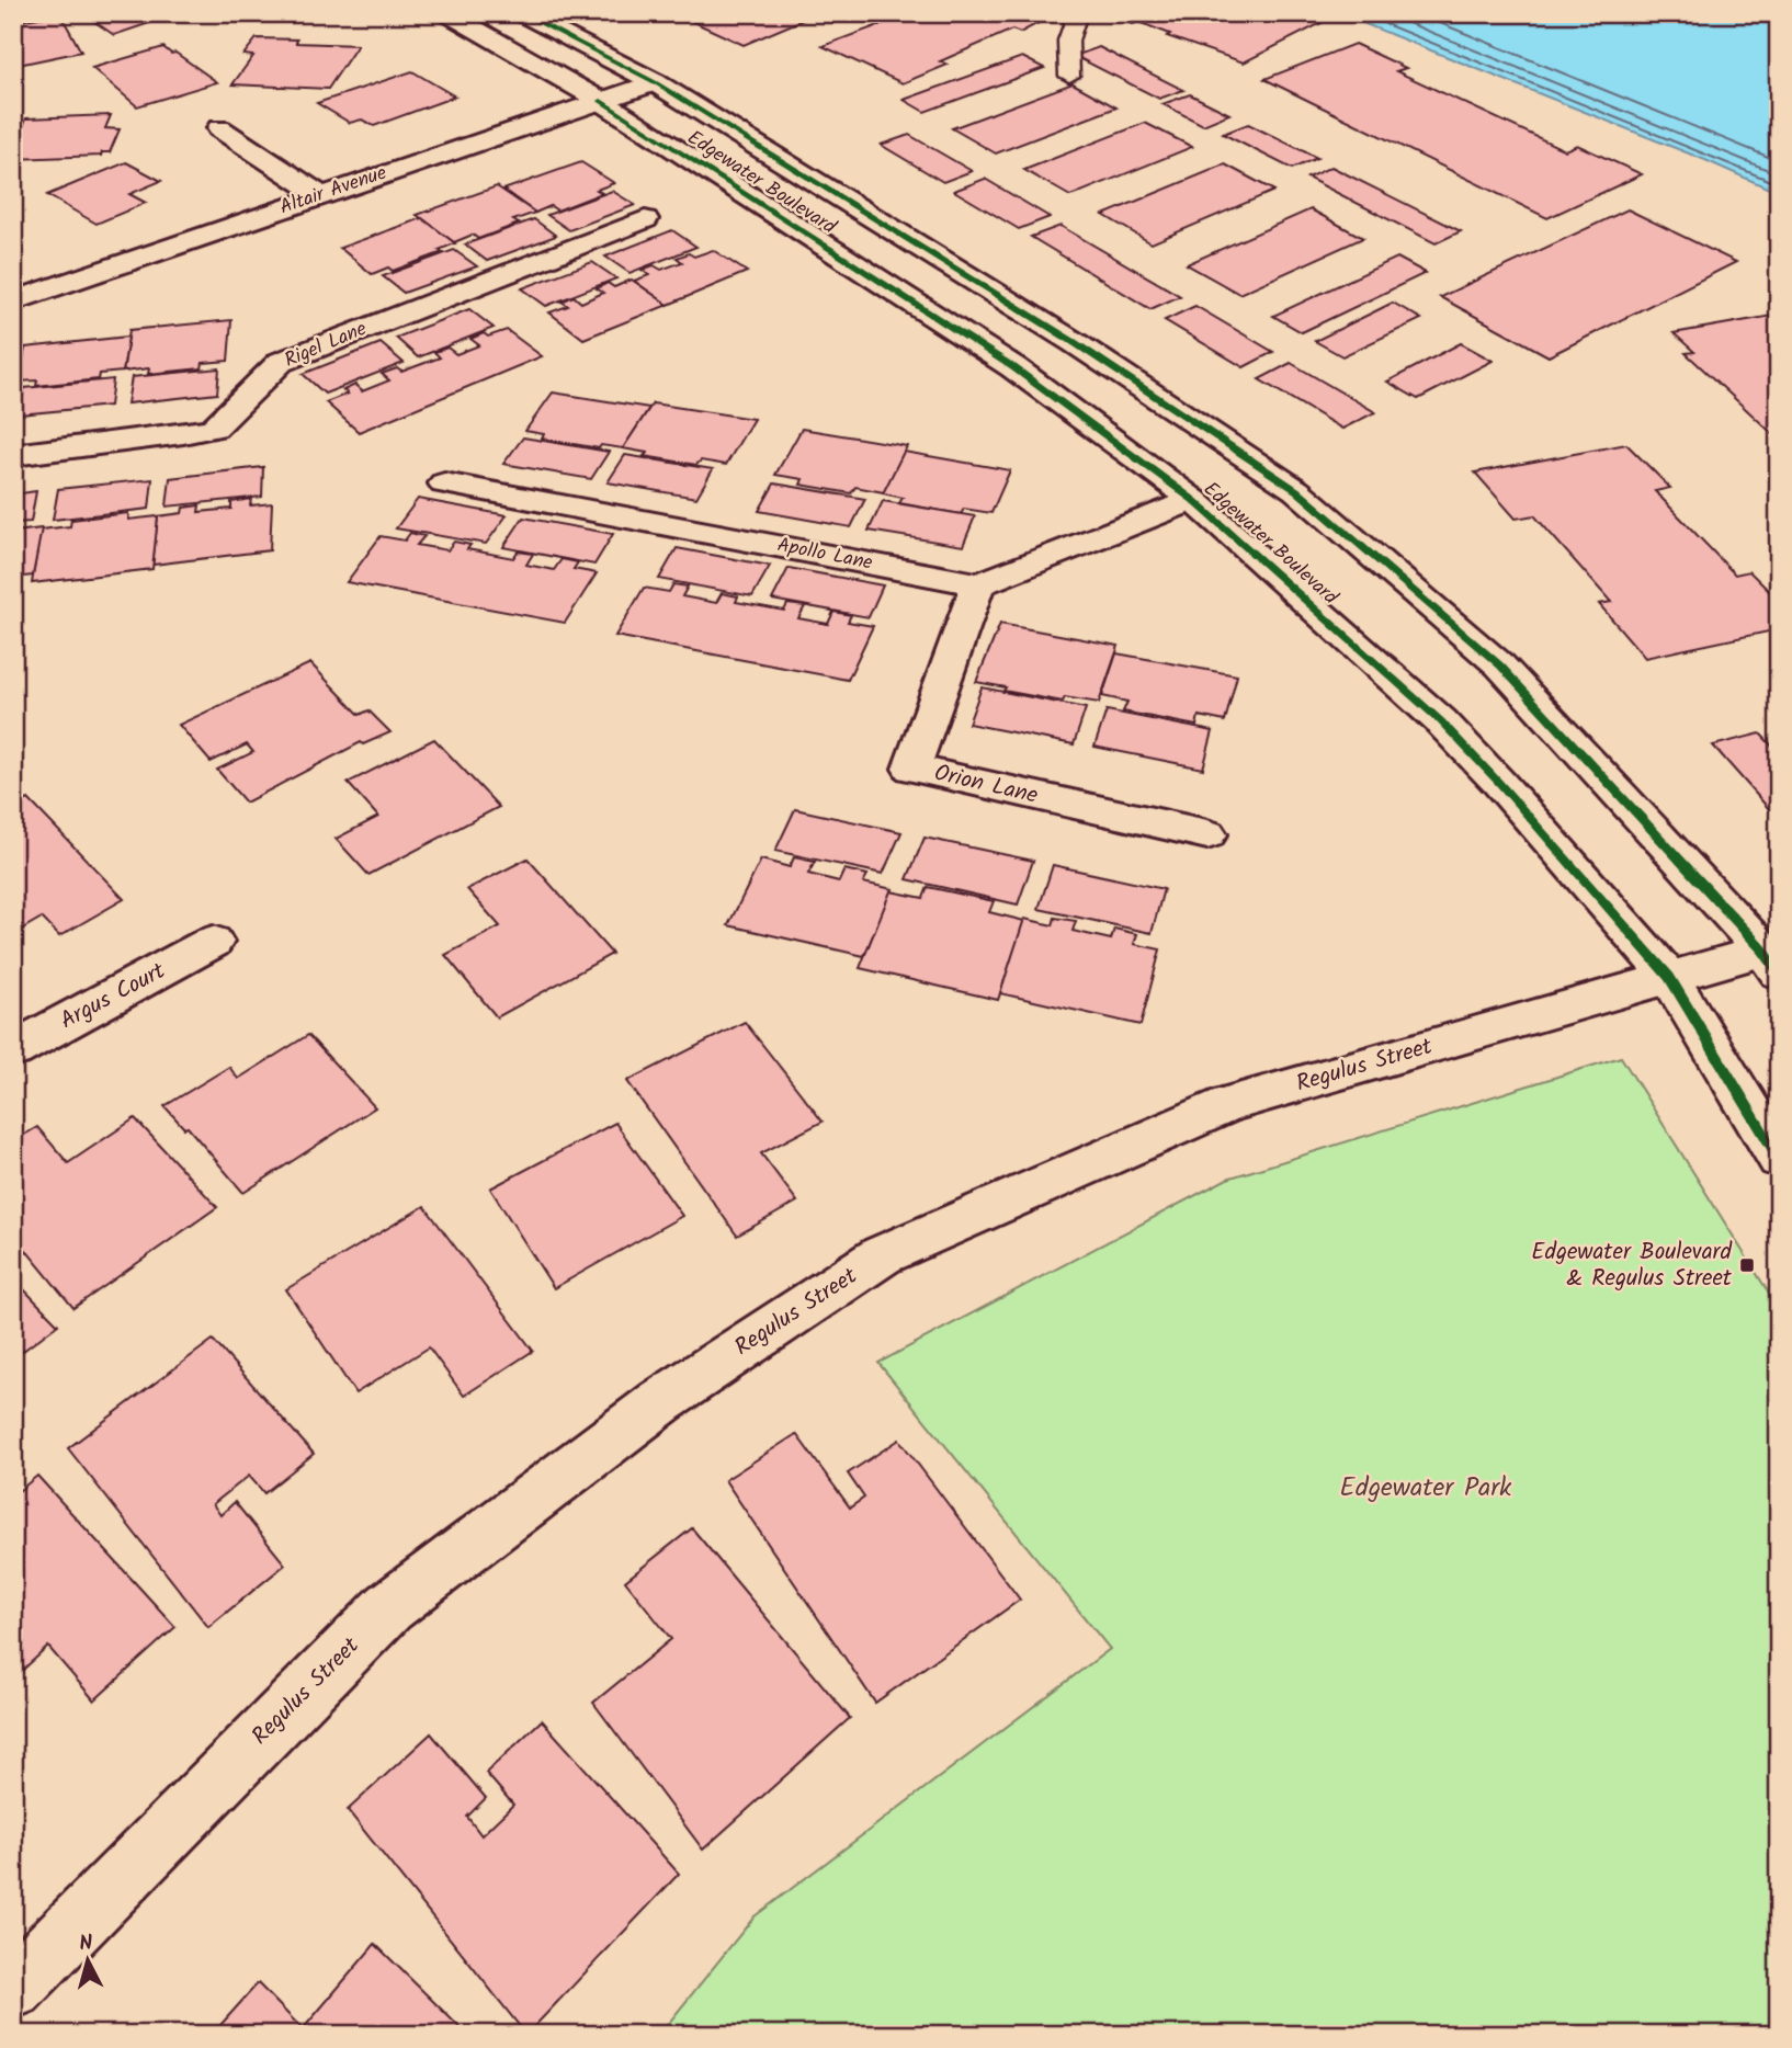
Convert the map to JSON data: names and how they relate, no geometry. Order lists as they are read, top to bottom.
{
  "streets": {
    "street": [
      "Edgewater Boulevard",
      "Altair Avenue",
      "Rigel Lane",
      "Apollo Lane",
      "Orion Lane",
      "Argus Court",
      "Regulus Street"
    ]
  },
  "crossings": [
    ["Edgewater Boulevard", "Altair Avenue"],
    ["Edgewater Boulevard", "Regulus Street"],
    ["Apollo Lane", "Orion Lane"]
  ],
  "parks": ["Edgewater Park"],
  "places": {
    "transit": ["Edgewater Boulevard & Regulus Street"]
  },
  "north": "top"
}
